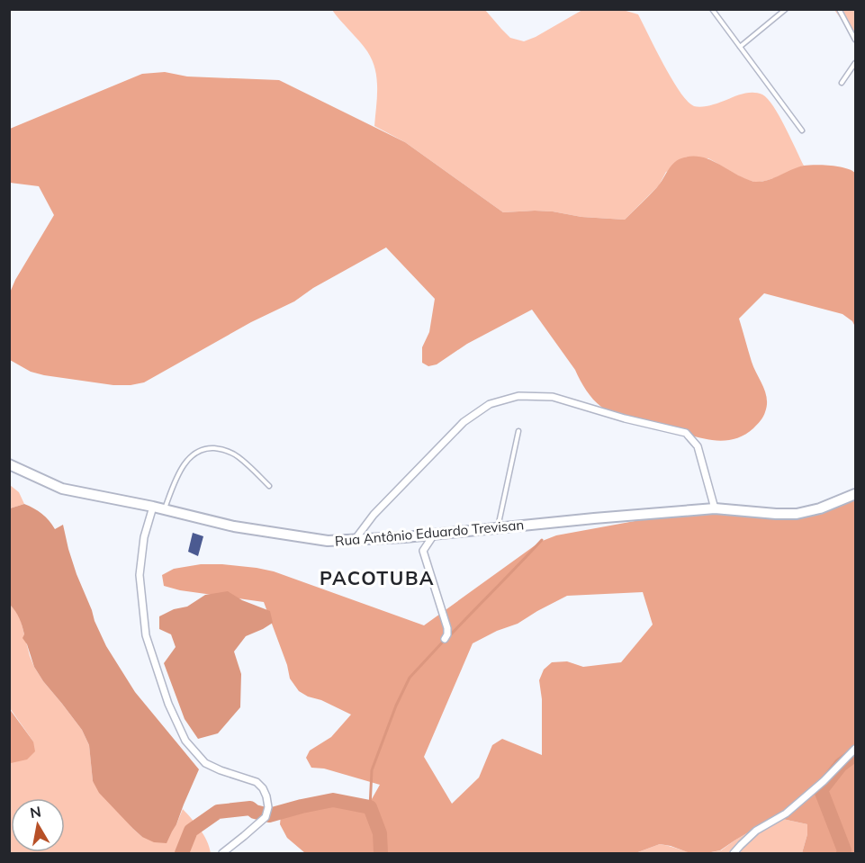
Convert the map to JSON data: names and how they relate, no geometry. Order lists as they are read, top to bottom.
{
  "streets": {
    "street": ["Rua Antônio Eduardo Trevisan"]
  },
  "districts": ["PACOTUBA"],
  "north": "top"
}
